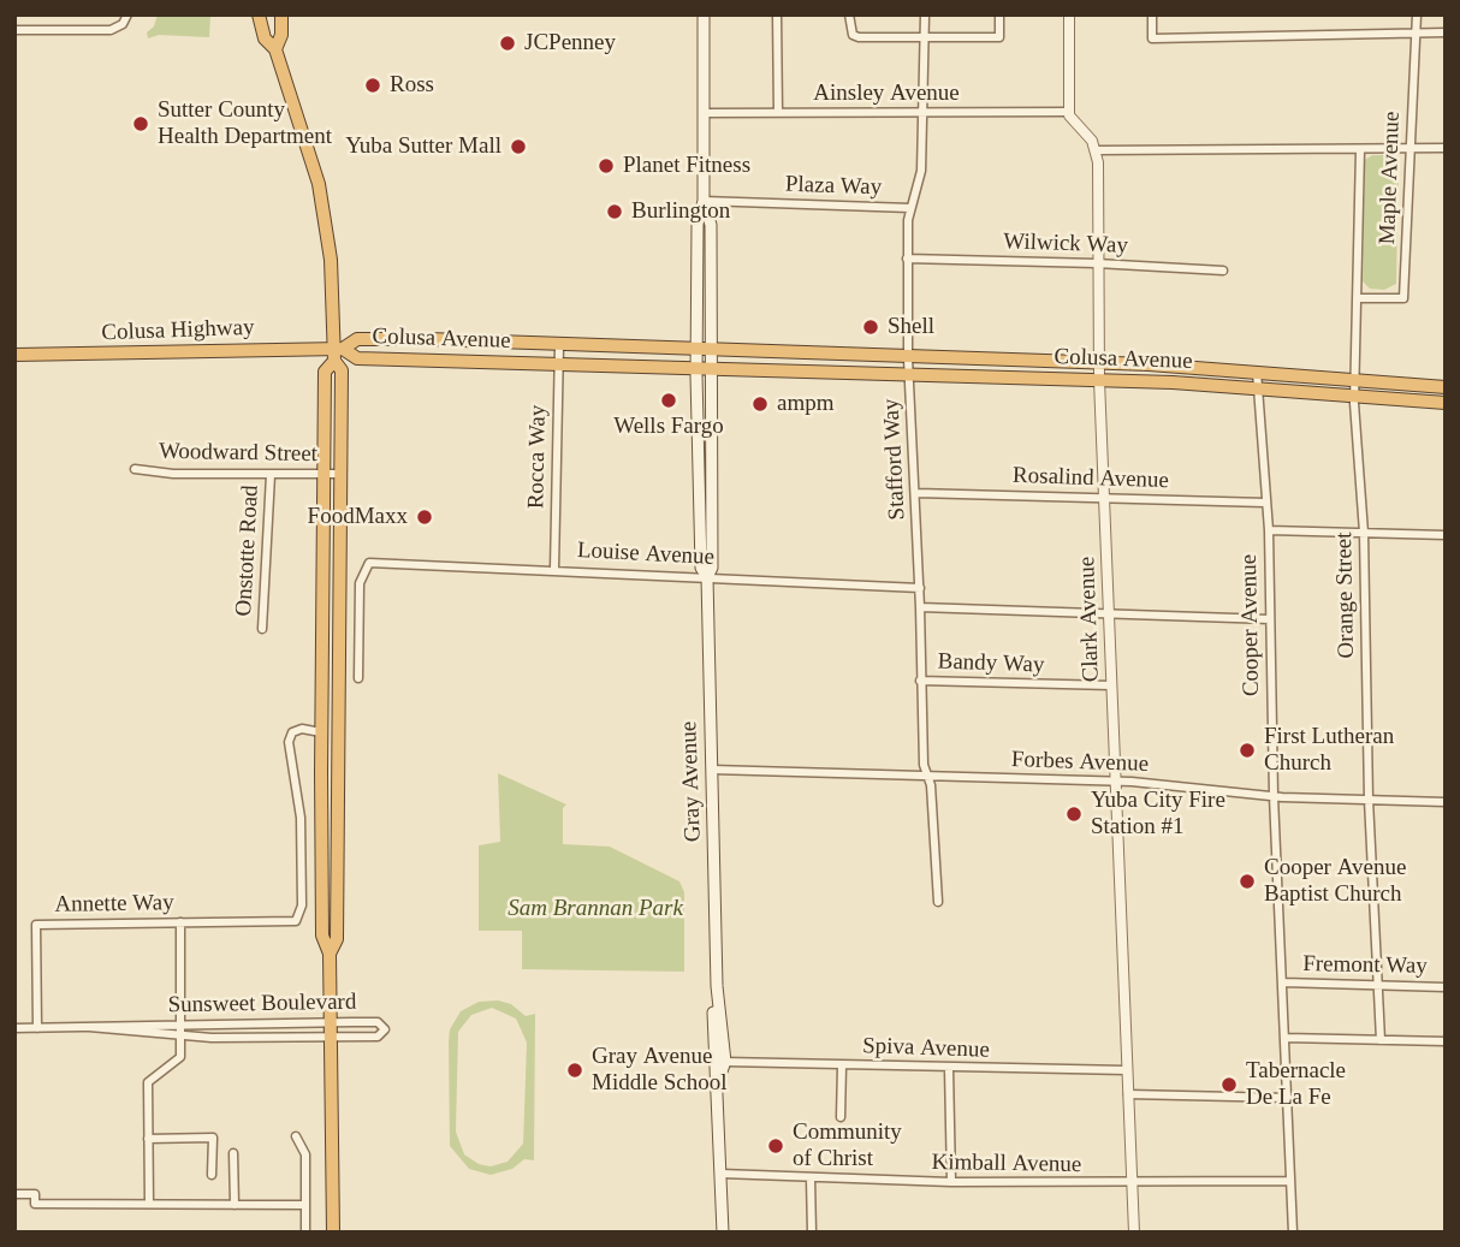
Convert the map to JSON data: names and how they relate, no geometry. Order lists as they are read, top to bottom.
{
  "streets": {
    "highway": ["Colusa Highway", "Colusa Avenue"],
    "main road": ["Gray Avenue"],
    "street": [
      "Ainsley Avenue",
      "Maple Avenue",
      "Plaza Way",
      "Wilwick Way",
      "Woodward Street",
      "Rocca Way",
      "Stafford Way",
      "Rosalind Avenue",
      "Onstotte Road",
      "Louise Avenue",
      "Orange Street",
      "Clark Avenue",
      "Cooper Avenue",
      "Bandy Way",
      "Forbes Avenue",
      "Annette Way",
      "Fremont Way",
      "Sunsweet Boulevard",
      "Spiva Avenue",
      "Kimball Avenue"
    ]
  },
  "crossings": [
    ["Ainsley Avenue", "Stafford Way"],
    ["Ainsley Avenue", "Gray Avenue"],
    ["Maple Avenue", "Orange Street"],
    ["Plaza Way", "Stafford Way"],
    ["Plaza Way", "Gray Avenue"],
    ["Wilwick Way", "Stafford Way"],
    ["Wilwick Way", "Clark Avenue"],
    ["Colusa Highway", "Colusa Avenue"],
    ["Colusa Avenue", "Rocca Way"],
    ["Colusa Avenue", "Stafford Way"],
    ["Colusa Avenue", "Orange Street"],
    ["Colusa Avenue", "Clark Avenue"],
    ["Colusa Avenue", "Cooper Avenue"],
    ["Colusa Avenue", "Gray Avenue"],
    ["Woodward Street", "Onstotte Road"],
    ["Rocca Way", "Louise Avenue"],
    ["Stafford Way", "Rosalind Avenue"],
    ["Stafford Way", "Louise Avenue"],
    ["Stafford Way", "Bandy Way"],
    ["Stafford Way", "Forbes Avenue"],
    ["Rosalind Avenue", "Clark Avenue"],
    ["Rosalind Avenue", "Cooper Avenue"],
    ["Louise Avenue", "Gray Avenue"],
    ["Orange Street", "Forbes Avenue"],
    ["Orange Street", "Fremont Way"],
    ["Clark Avenue", "Bandy Way"],
    ["Clark Avenue", "Forbes Avenue"],
    ["Clark Avenue", "Spiva Avenue"],
    ["Clark Avenue", "Kimball Avenue"],
    ["Cooper Avenue", "Forbes Avenue"],
    ["Cooper Avenue", "Fremont Way"],
    ["Cooper Avenue", "Kimball Avenue"],
    ["Forbes Avenue", "Gray Avenue"],
    ["Gray Avenue", "Spiva Avenue"],
    ["Gray Avenue", "Kimball Avenue"],
    ["Annette Way", "Sunsweet Boulevard"]
  ],
  "parks": ["Sam Brannan Park"],
  "places": [
    "JCPenney",
    "Ross",
    "Sutter County Health Department",
    "Yuba Sutter Mall",
    "Planet Fitness",
    "Burlington",
    "Shell",
    "Wells Fargo",
    "ampm",
    "FoodMaxx",
    "First Lutheran Church",
    "Yuba City Fire Station #1",
    "Cooper Avenue Baptist Church",
    "Gray Avenue Middle School",
    "Tabernacle De La Fe",
    "Community of Christ"
  ]
}
